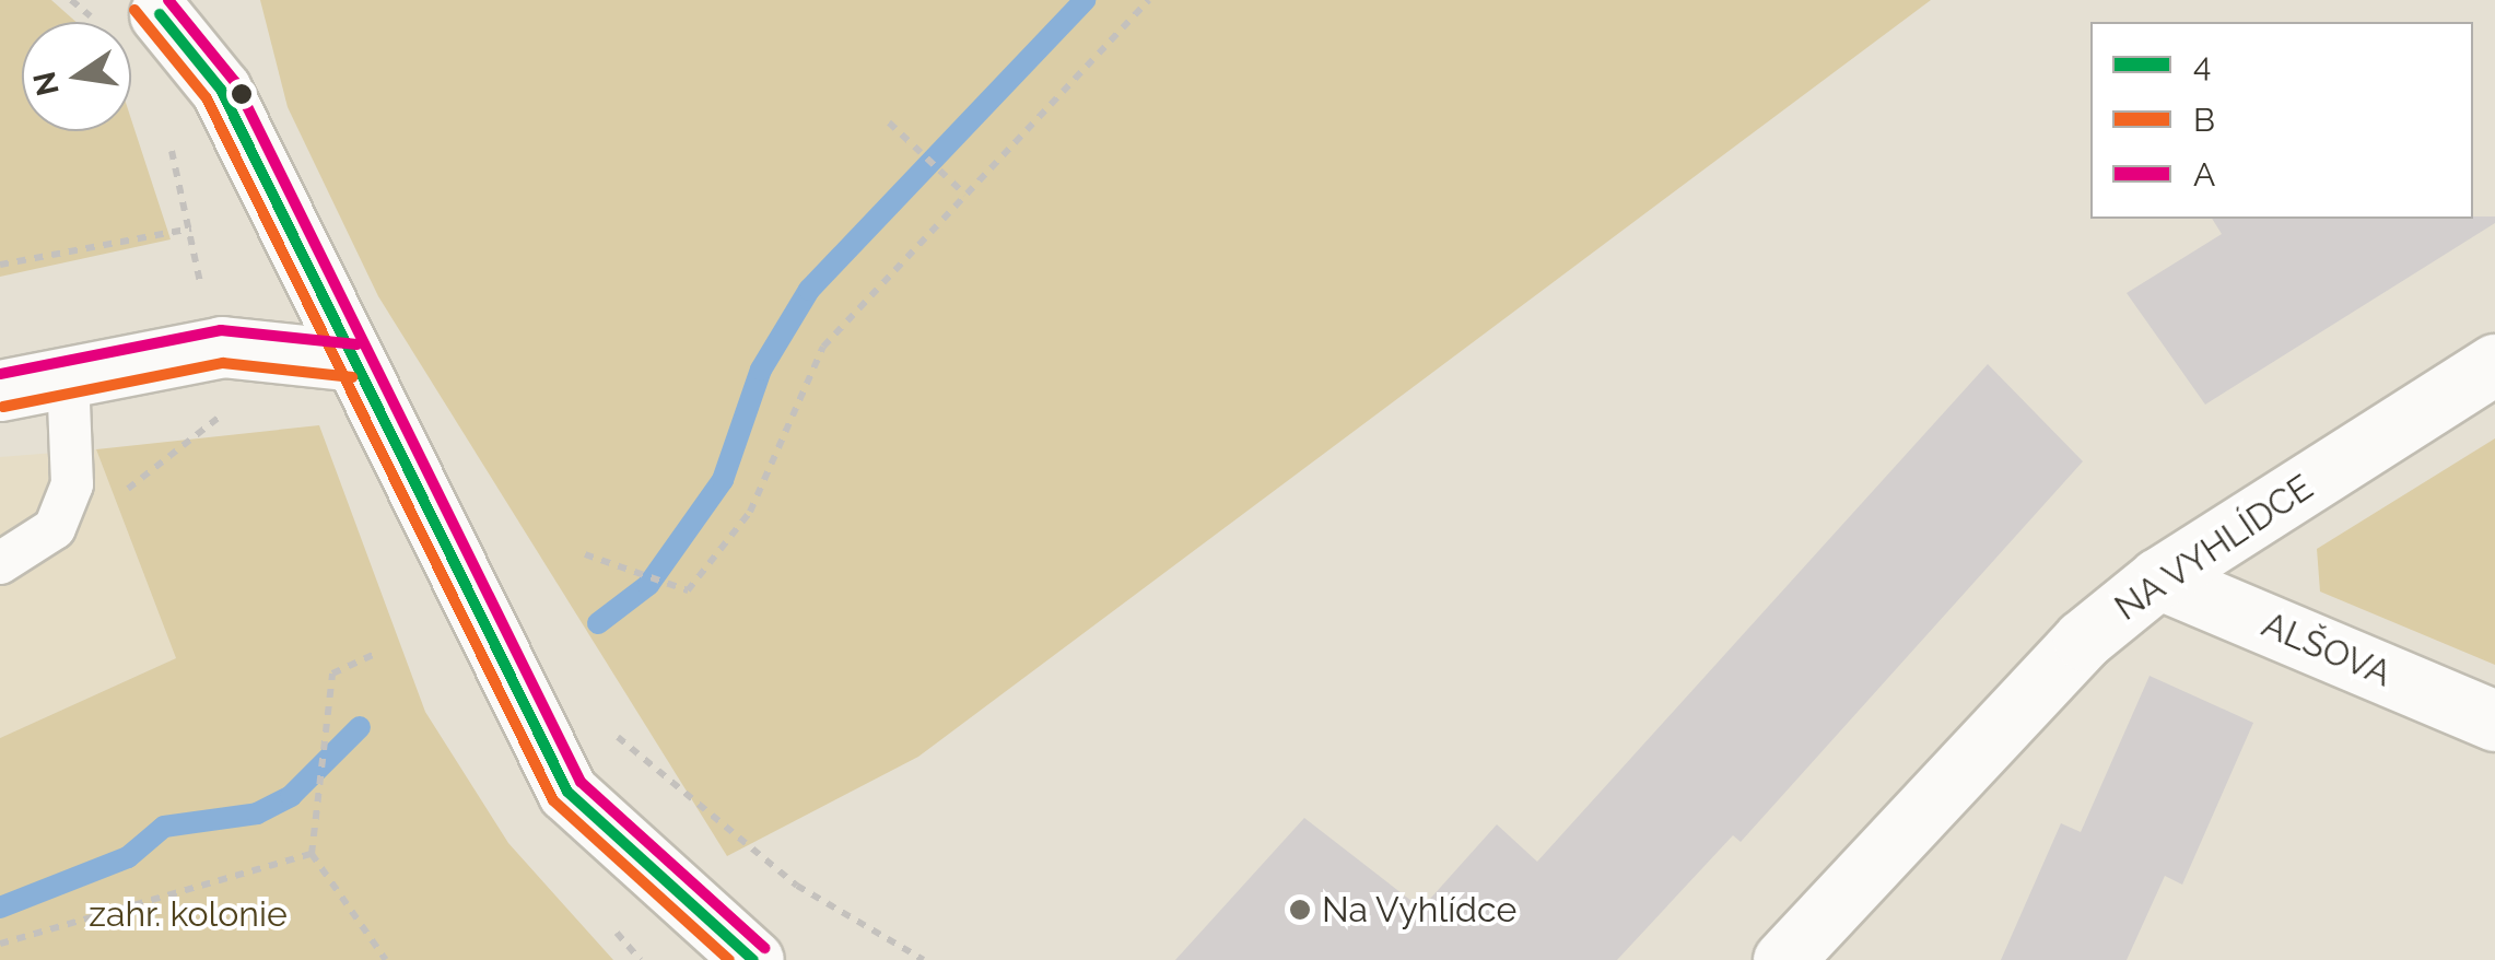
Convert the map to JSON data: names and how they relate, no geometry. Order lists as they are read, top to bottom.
{
  "streets": {
    "street": ["NA VYHLÍDCE", "ALŠOVA"]
  },
  "crossings": [
    ["NA VYHLÍDCE", "ALŠOVA"]
  ],
  "parks": ["zahr. kolonie"],
  "places": ["Na Vyhlídce"],
  "lines": ["transit line A", "transit line B", "transit line 4"],
  "legend": ["4", "B", "A"],
  "north": "left"
}
